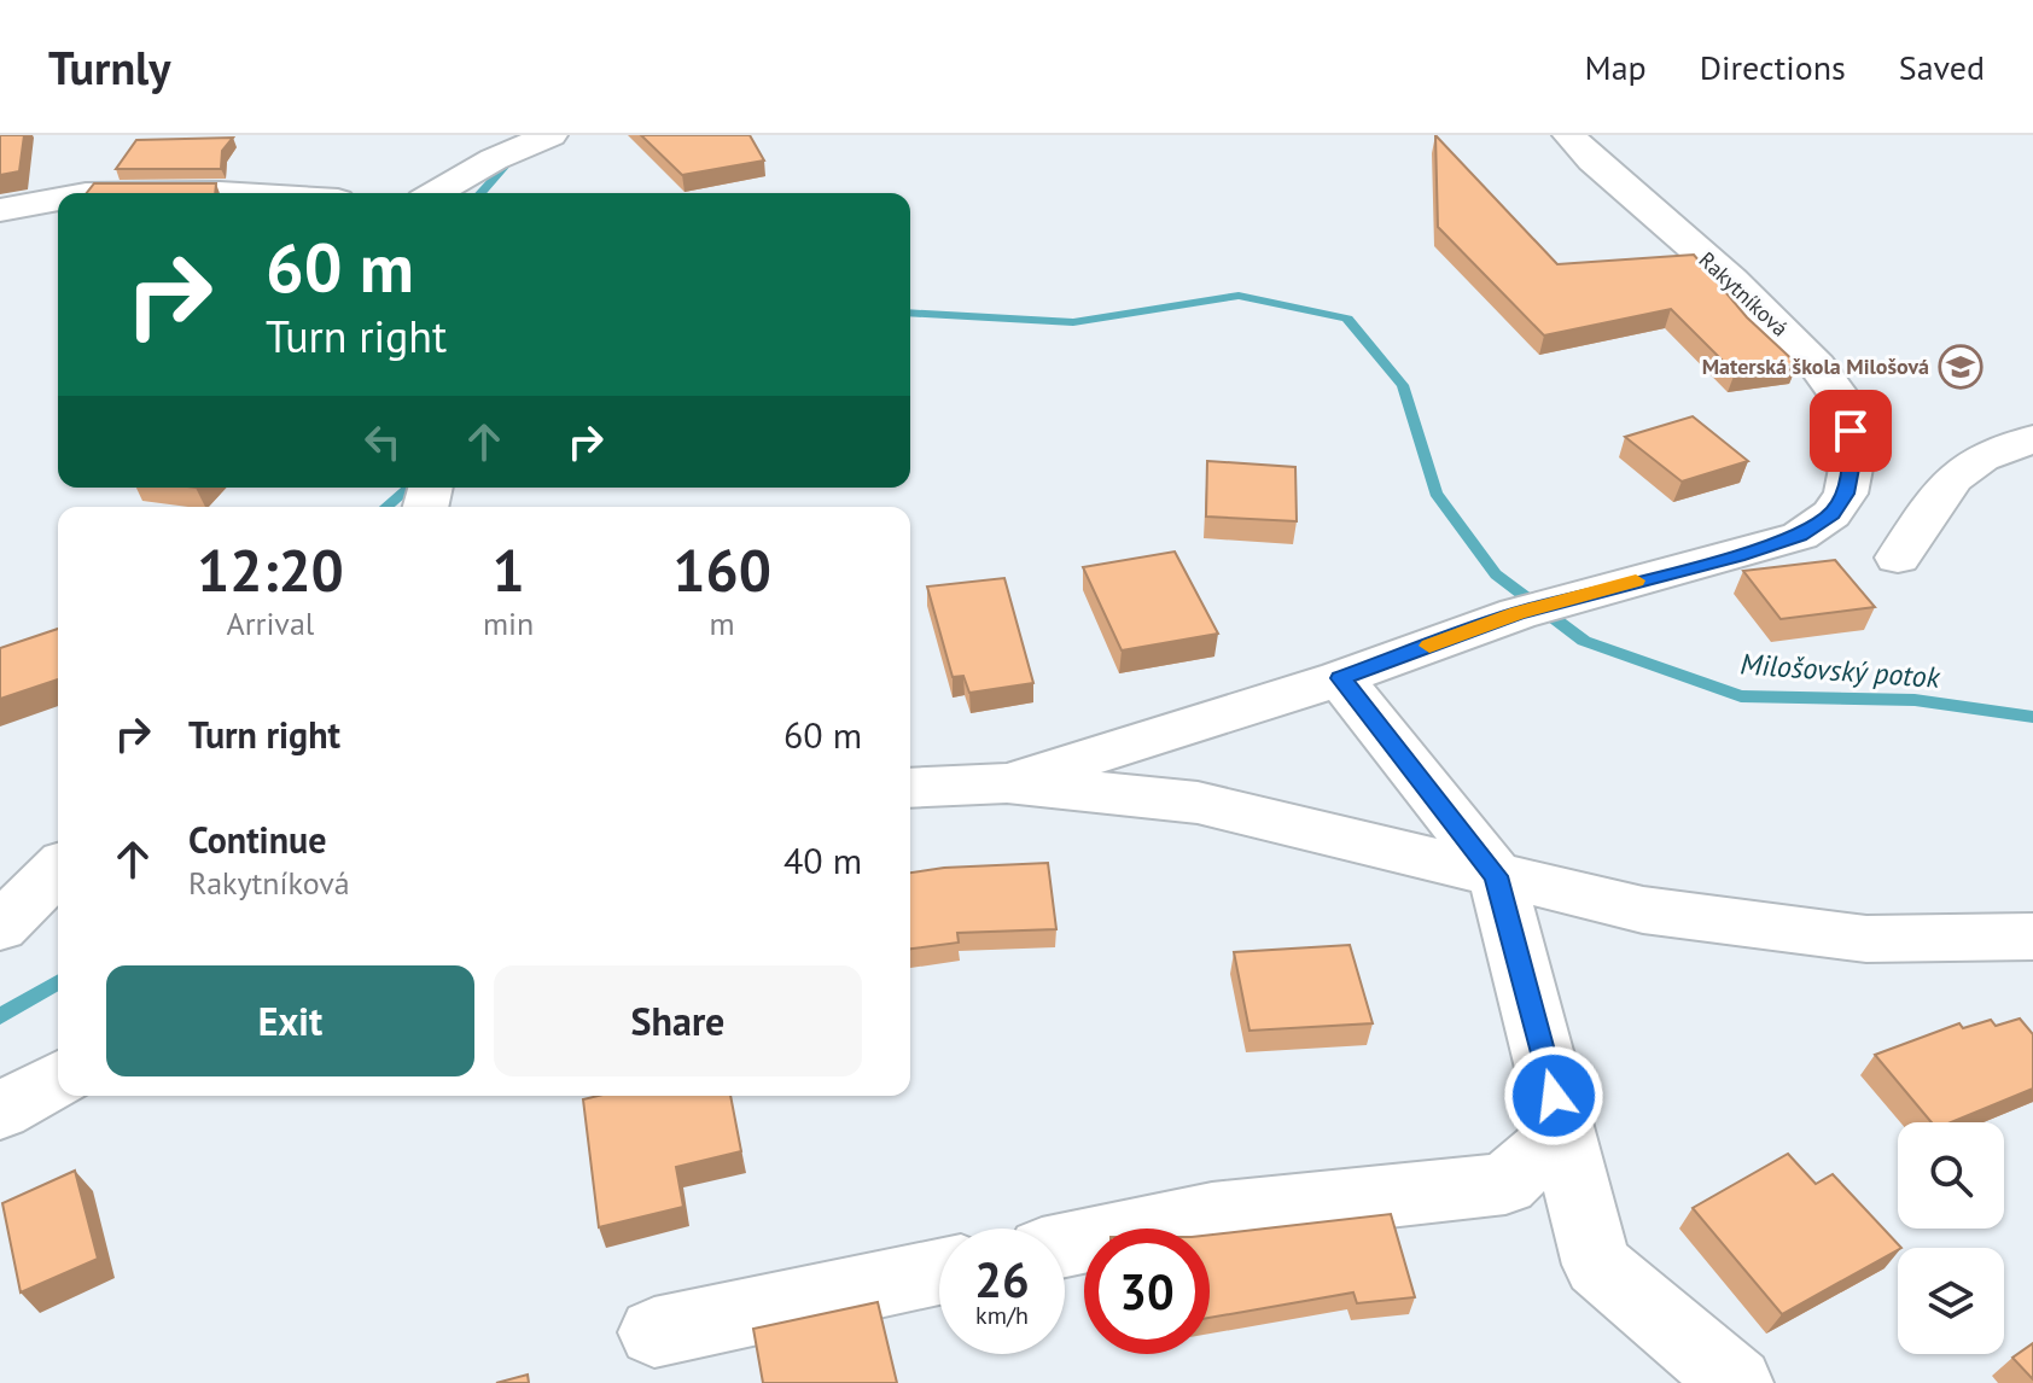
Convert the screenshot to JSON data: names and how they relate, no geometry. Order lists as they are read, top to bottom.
{
  "streets": {
    "street": ["Rakytníková"]
  },
  "water": ["Milošovský potok"],
  "places": {
    "school or university": ["Materská škola Milošová"]
  },
  "page": {
    "header": "Turnly",
    "nav": ["Map", "Directions", "Saved"],
    "turn": ["60 m", "Turn right"],
    "eta": [
      "12:20",
      "Arrival",
      "1",
      "min",
      "160",
      "m"
    ],
    "list": [
      {
        "name": "Turn right",
        "value": "60 m"
      },
      {
        "name": "Continue",
        "note": "Rakytníková",
        "value": "40 m"
      }
    ],
    "buttons": ["Exit", "Share"],
    "speed": "26 km/h",
    "limit": "30"
  }
}
